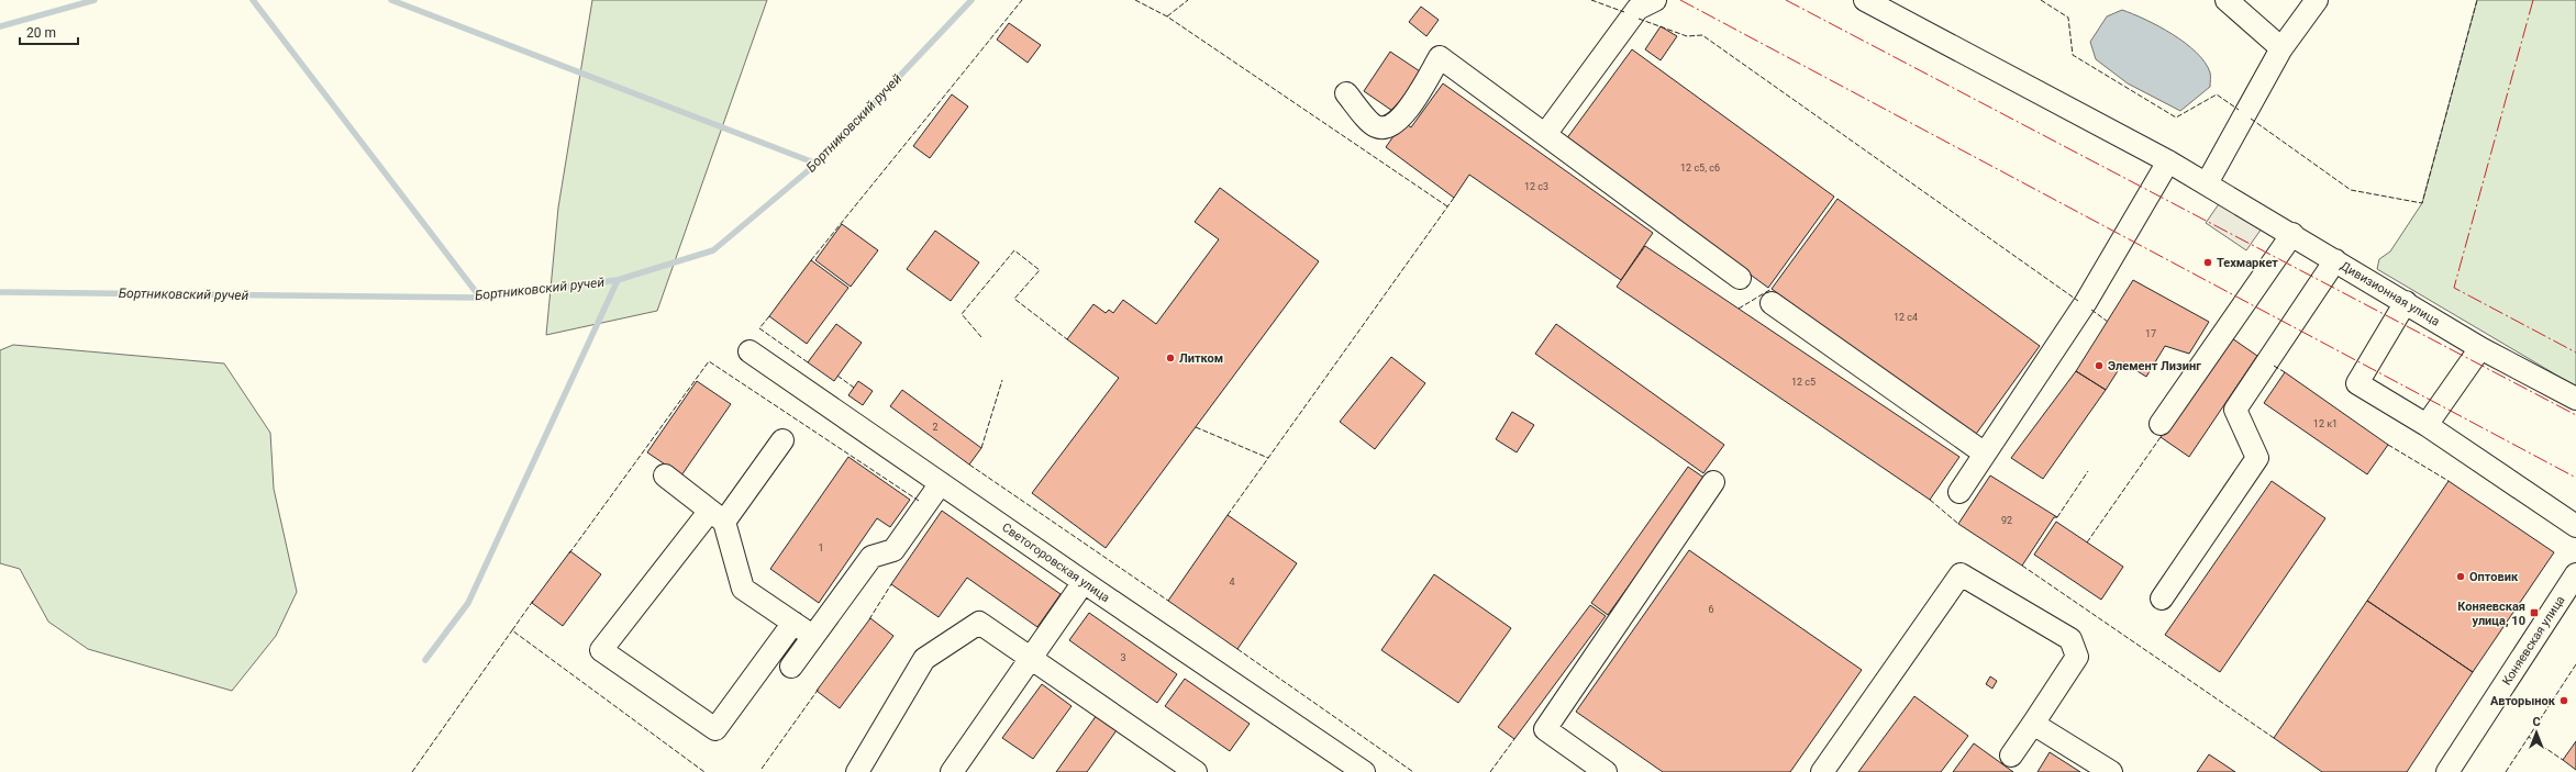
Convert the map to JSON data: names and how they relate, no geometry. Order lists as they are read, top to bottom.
{
  "streets": {
    "street": ["Дивизионная улица", "Светогоровская улица", "Коняевская улица"]
  },
  "water": ["Бортниковский ручей"],
  "places": {
    "other": [
      "Техмаркет",
      "Литком",
      "Элемент Лизинг",
      "Оптовик",
      "Авторынок"
    ],
    "transit": ["Коняевская улица, 10"]
  },
  "house_numbers": [
    "12 с5, с6",
    "12 с3",
    "12 с4",
    "17",
    "12 с5",
    "12 к1",
    "2",
    "92",
    "1",
    "4",
    "6",
    "3"
  ],
  "scale_bar": "20 m",
  "north": "top"
}
